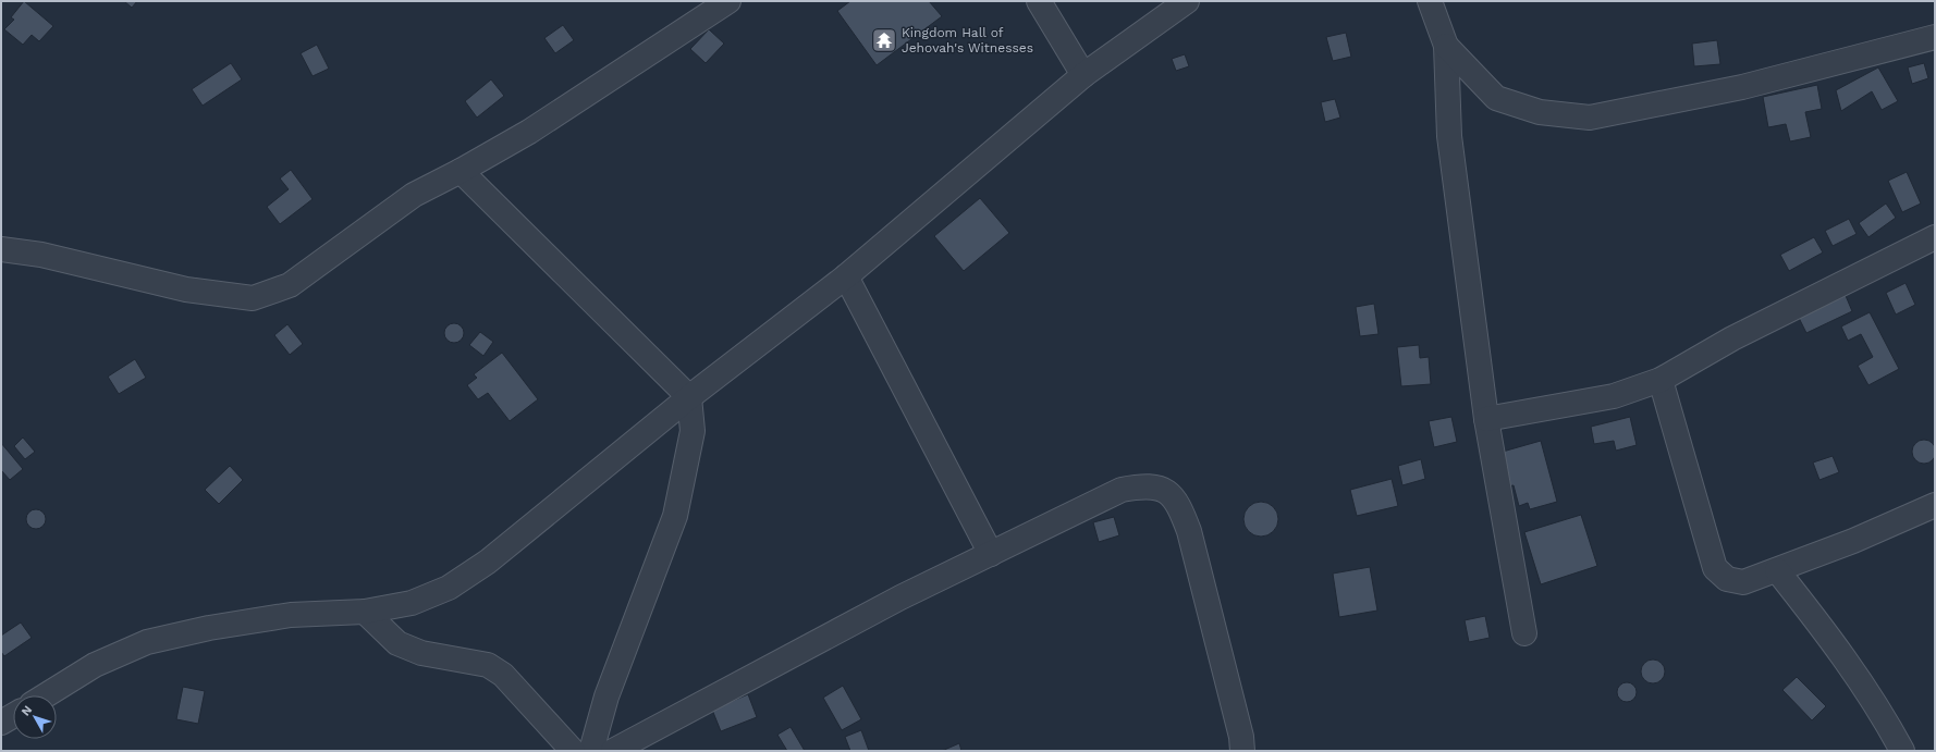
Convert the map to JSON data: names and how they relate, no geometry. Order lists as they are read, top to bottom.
{
  "places": {
    "temple": ["Kingdom Hall of Jehovah's Witnesses"]
  },
  "north": "top left"
}
